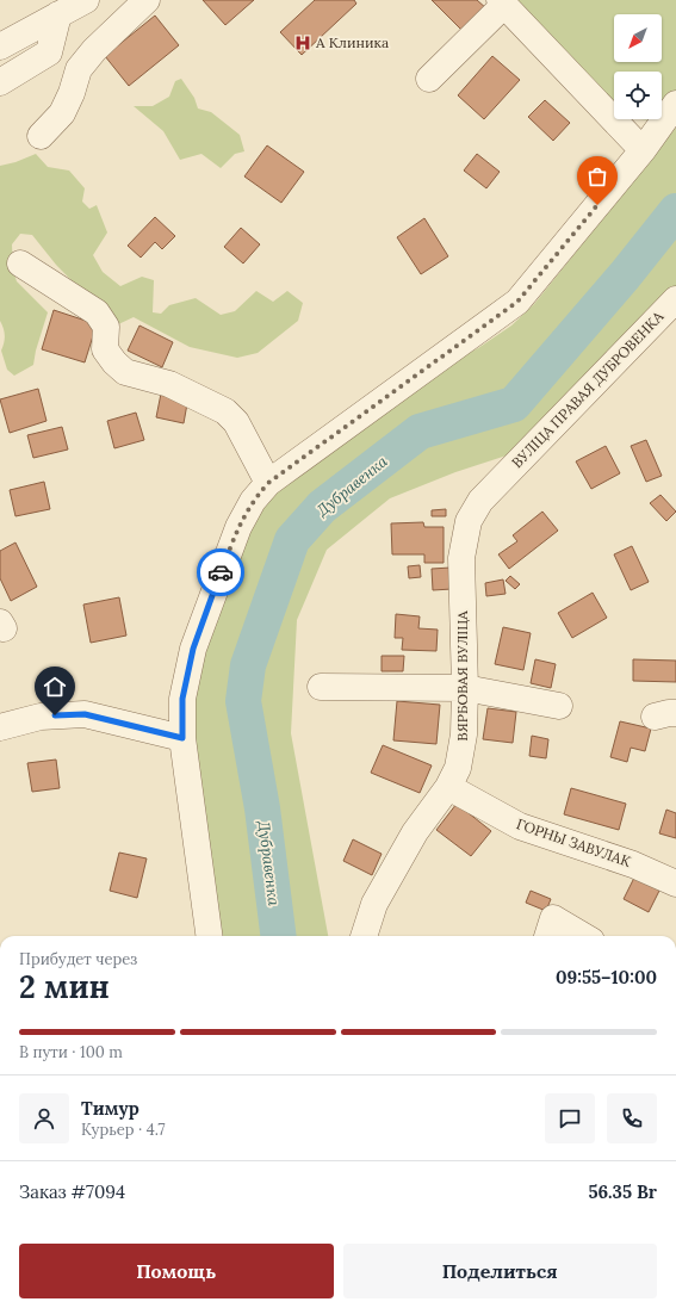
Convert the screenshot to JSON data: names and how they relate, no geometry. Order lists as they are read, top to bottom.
{
  "streets": {
    "street": ["ВУЛІЦА ПРАВАЯ ДУБРОВЕНКА", "ВЯРБОВАЯ ВУЛІЦА", "ГОРНЫ ЗАВУЛАК"]
  },
  "crossings": [
    ["ВУЛІЦА ПРАВАЯ ДУБРОВЕНКА", "ВЯРБОВАЯ ВУЛІЦА"],
    ["ВЯРБОВАЯ ВУЛІЦА", "ГОРНЫ ЗАВУЛАК"]
  ],
  "water": ["Дубравенка"],
  "places": {
    "hospital": ["А Клиника"]
  },
  "north": "bottom left",
  "page": {
    "heading": ["2 мин", "Прибудет через", "09:55–10:00"],
    "panel": [
      "Тимур",
      "Курьер · 4.7",
      "Заказ #7094",
      "56.35 Br"
    ],
    "bar": "В пути · 100 m",
    "buttons": ["Помощь", "Поделиться"]
  }
}
